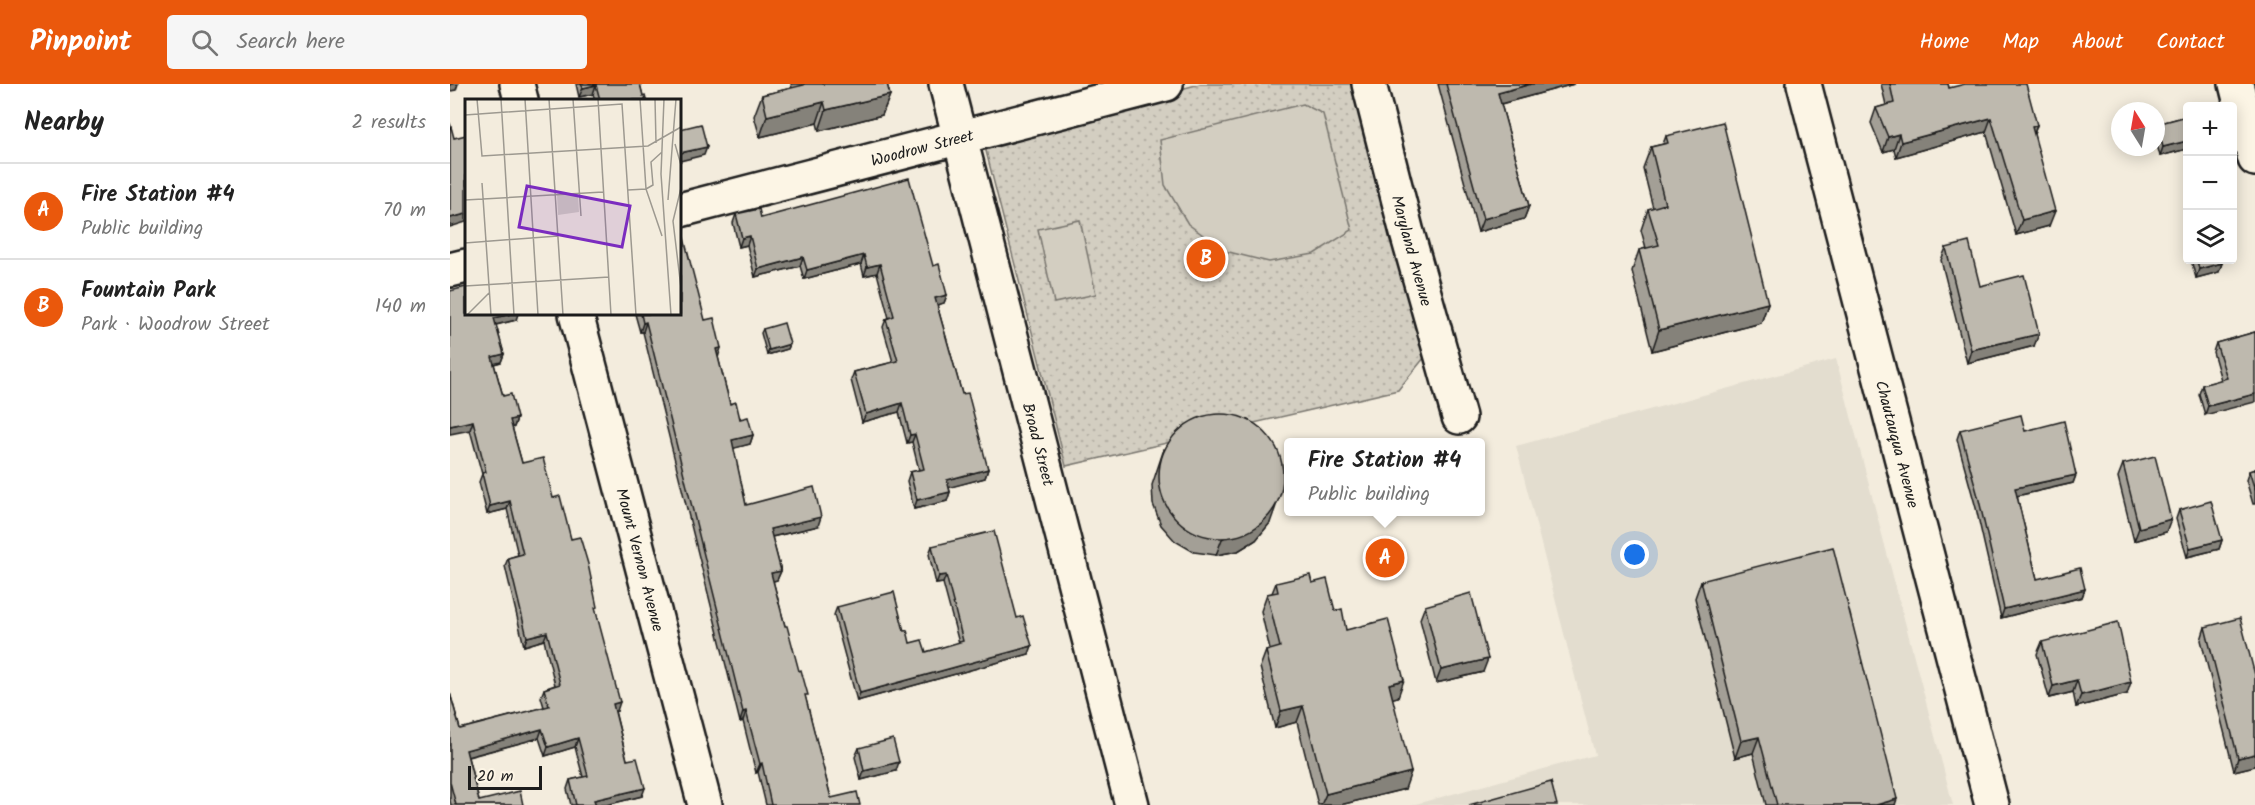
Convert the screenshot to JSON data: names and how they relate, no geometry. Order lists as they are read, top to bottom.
{
  "streets": {
    "street": [
      "Woodrow Street",
      "Maryland Avenue",
      "Broad Street",
      "Chautauqua Avenue",
      "Mount Vernon Avenue"
    ]
  },
  "crossings": [
    ["Woodrow Street", "Broad Street"]
  ],
  "scale_bar": "20 m",
  "north": "top",
  "page": {
    "header": "Pinpoint",
    "search": "Search here",
    "nav": [
      "Home",
      "Map",
      "About",
      "Contact"
    ],
    "heading": ["Nearby", "2 results"],
    "map_buttons": ["+", "−"],
    "list": [
      {
        "mark": "A",
        "name": "Fire Station #4",
        "note": "Public building",
        "value": "70 m"
      },
      {
        "mark": "B",
        "name": "Fountain Park",
        "note": "Park · Woodrow Street",
        "value": "140 m"
      }
    ],
    "pins": ["B", "A"],
    "popup": ["Fire Station #4", "Public building"],
    "scale": "20 m"
  }
}
